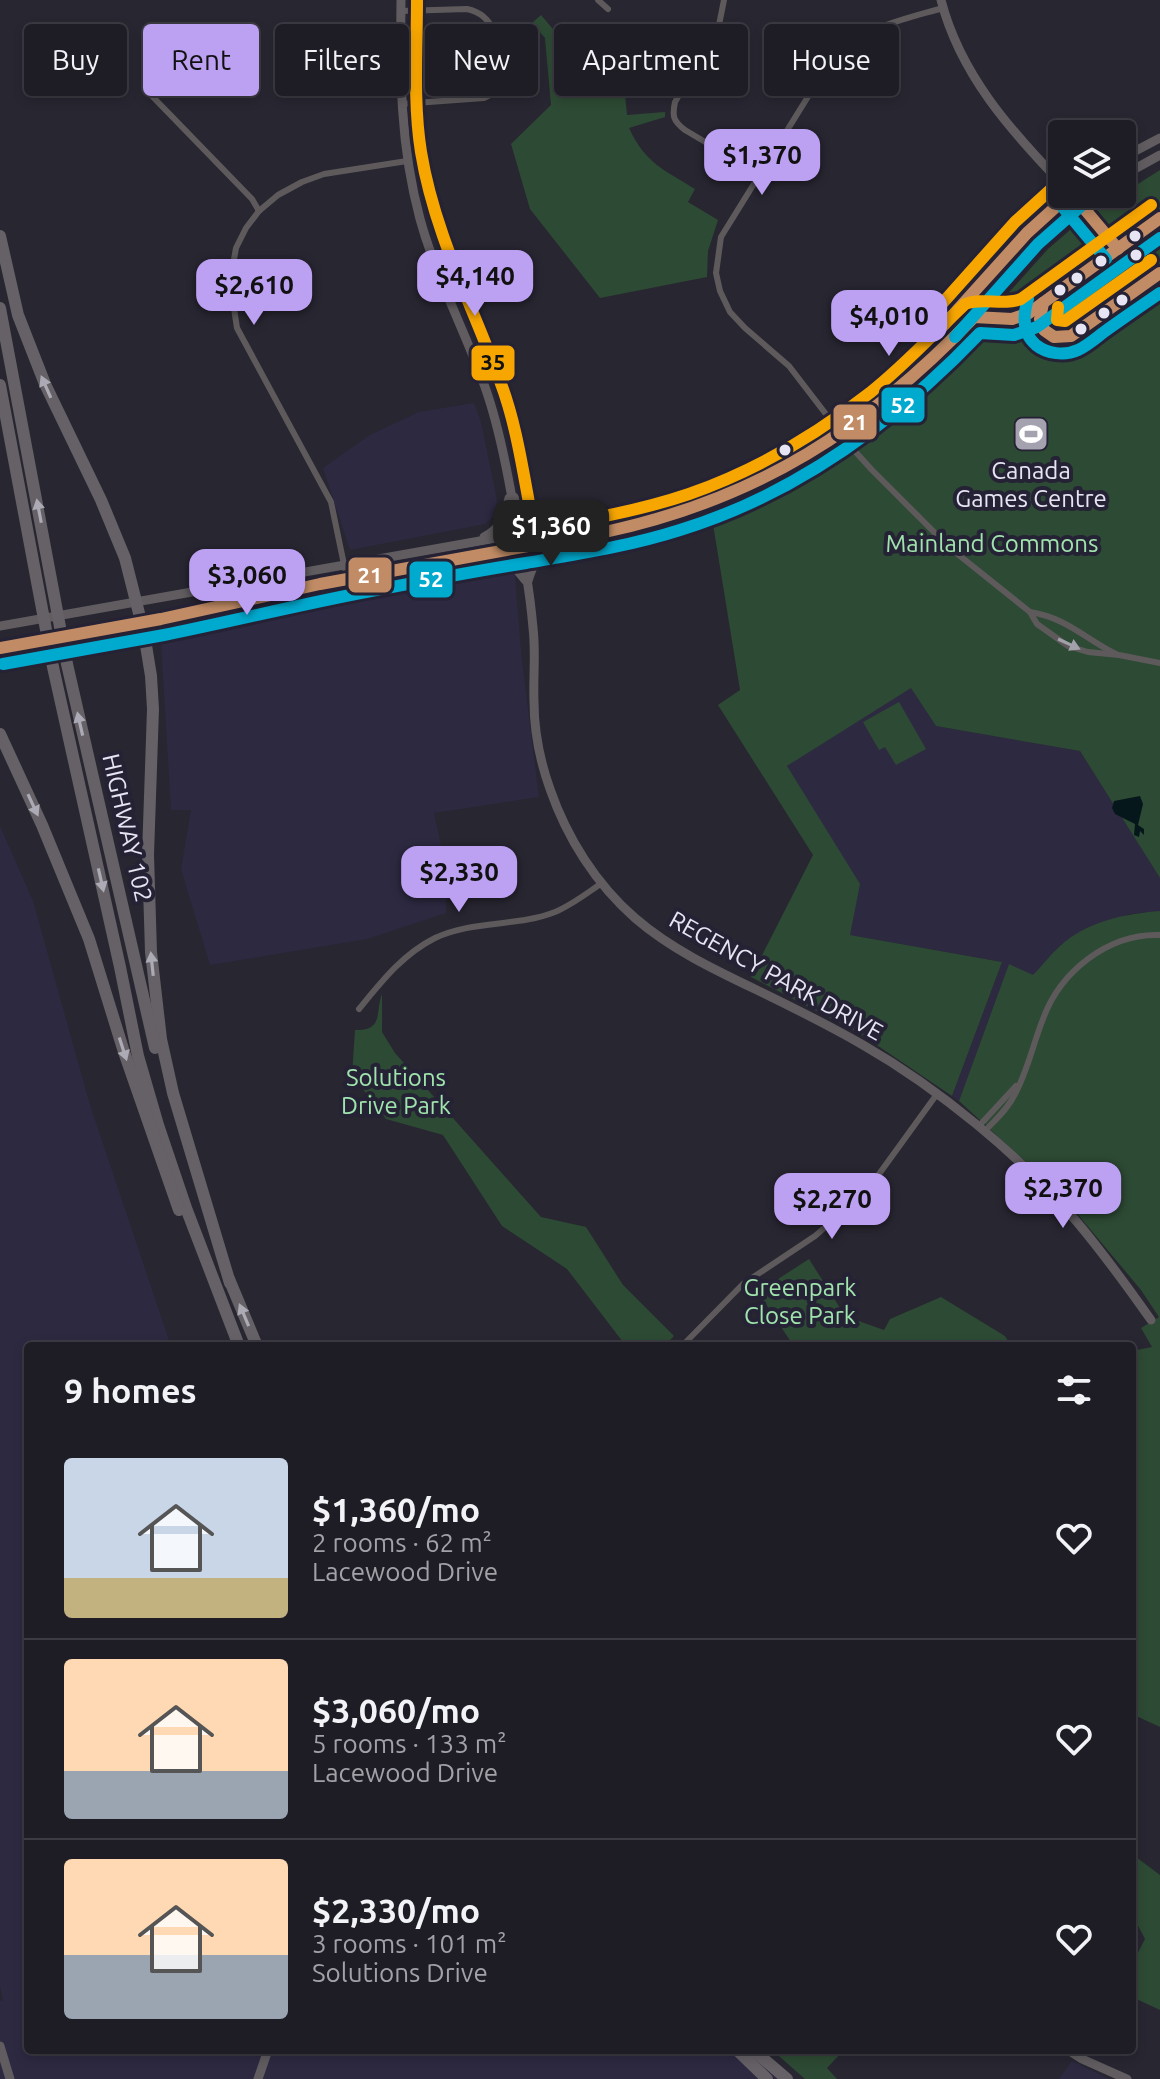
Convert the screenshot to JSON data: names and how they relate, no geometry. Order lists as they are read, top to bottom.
{
  "streets": {
    "highway": ["HIGHWAY 102"],
    "main road": ["REGENCY PARK DRIVE"]
  },
  "parks": ["Mainland Commons", "Solutions Drive Park", "Greenpark Close Park"],
  "places": {
    "sports": ["Canada Games Centre"]
  },
  "lines": ["transit line 35", "transit line 21", "transit line 52"],
  "page": {
    "chip": [
      "Buy",
      "Rent",
      "Filters",
      "New",
      "Apartment",
      "House"
    ],
    "price": [
      "$1,370",
      "$4,140",
      "$2,610",
      "$4,010",
      "$1,360",
      "$3,060",
      "$2,330",
      "$2,370",
      "$2,270"
    ],
    "heading": "9 homes",
    "list": [
      {
        "name": "$1,360/mo",
        "note": "2 rooms · 62 m² · Lacewood Drive"
      },
      {
        "name": "$3,060/mo",
        "note": "5 rooms · 133 m² · Lacewood Drive"
      },
      {
        "name": "$2,330/mo",
        "note": "3 rooms · 101 m² · Solutions Drive"
      }
    ]
  }
}
